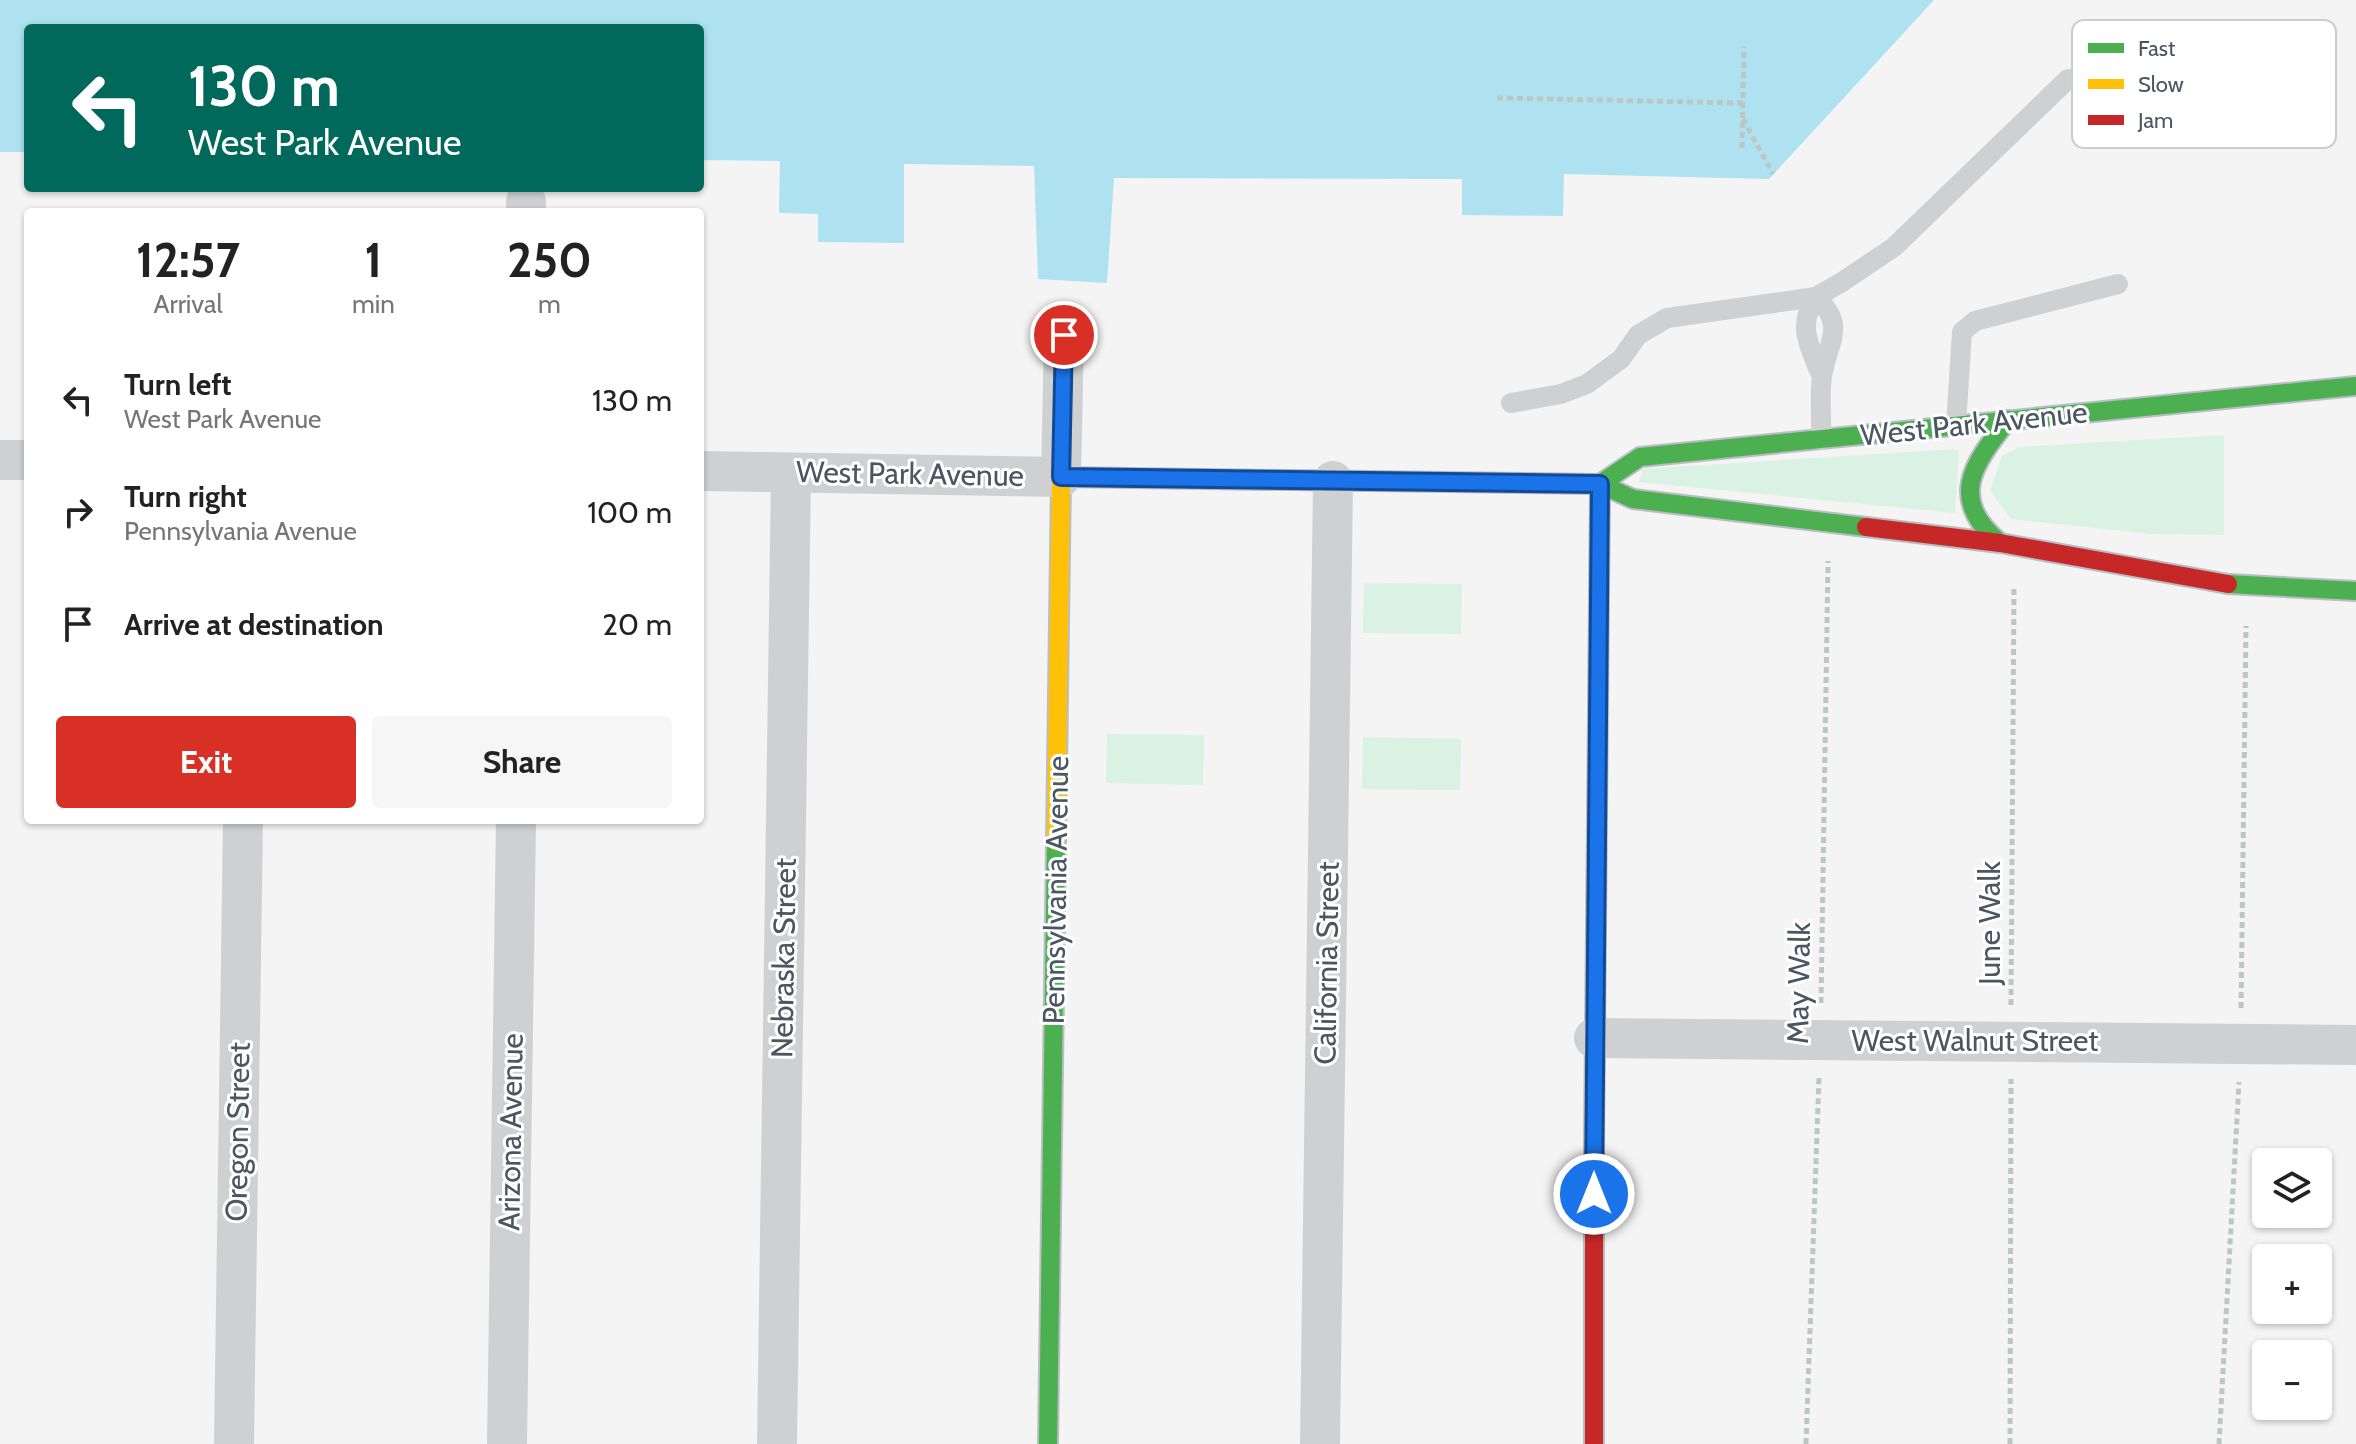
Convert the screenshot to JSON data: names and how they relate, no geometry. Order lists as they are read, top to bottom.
{
  "streets": {
    "highway": ["West Park Avenue", "Pennsylvania Avenue"],
    "street": [
      "Nebraska Street",
      "California Street",
      "West Walnut Street",
      "Oregon Street",
      "Arizona Avenue"
    ],
    "path": ["June Walk", "May Walk"]
  },
  "crossings": [
    ["West Park Avenue", "Pennsylvania Avenue"],
    ["West Park Avenue", "June Walk"],
    ["West Park Avenue", "Nebraska Street"],
    ["West Park Avenue", "California Street"],
    ["West Park Avenue", "May Walk"],
    ["June Walk", "West Walnut Street"],
    ["May Walk", "West Walnut Street"]
  ],
  "legend": ["Fast", "Slow", "Jam"],
  "page": {
    "turn": ["130 m", "West Park Avenue"],
    "eta": [
      "12:57",
      "Arrival",
      "1",
      "min",
      "250",
      "m"
    ],
    "list": [
      {
        "name": "Turn left",
        "note": "West Park Avenue",
        "value": "130 m"
      },
      {
        "name": "Turn right",
        "note": "Pennsylvania Avenue",
        "value": "100 m"
      },
      {
        "name": "Arrive at destination",
        "value": "20 m"
      }
    ],
    "buttons": ["Exit", "Share"],
    "map_buttons": ["+", "−"]
  }
}
